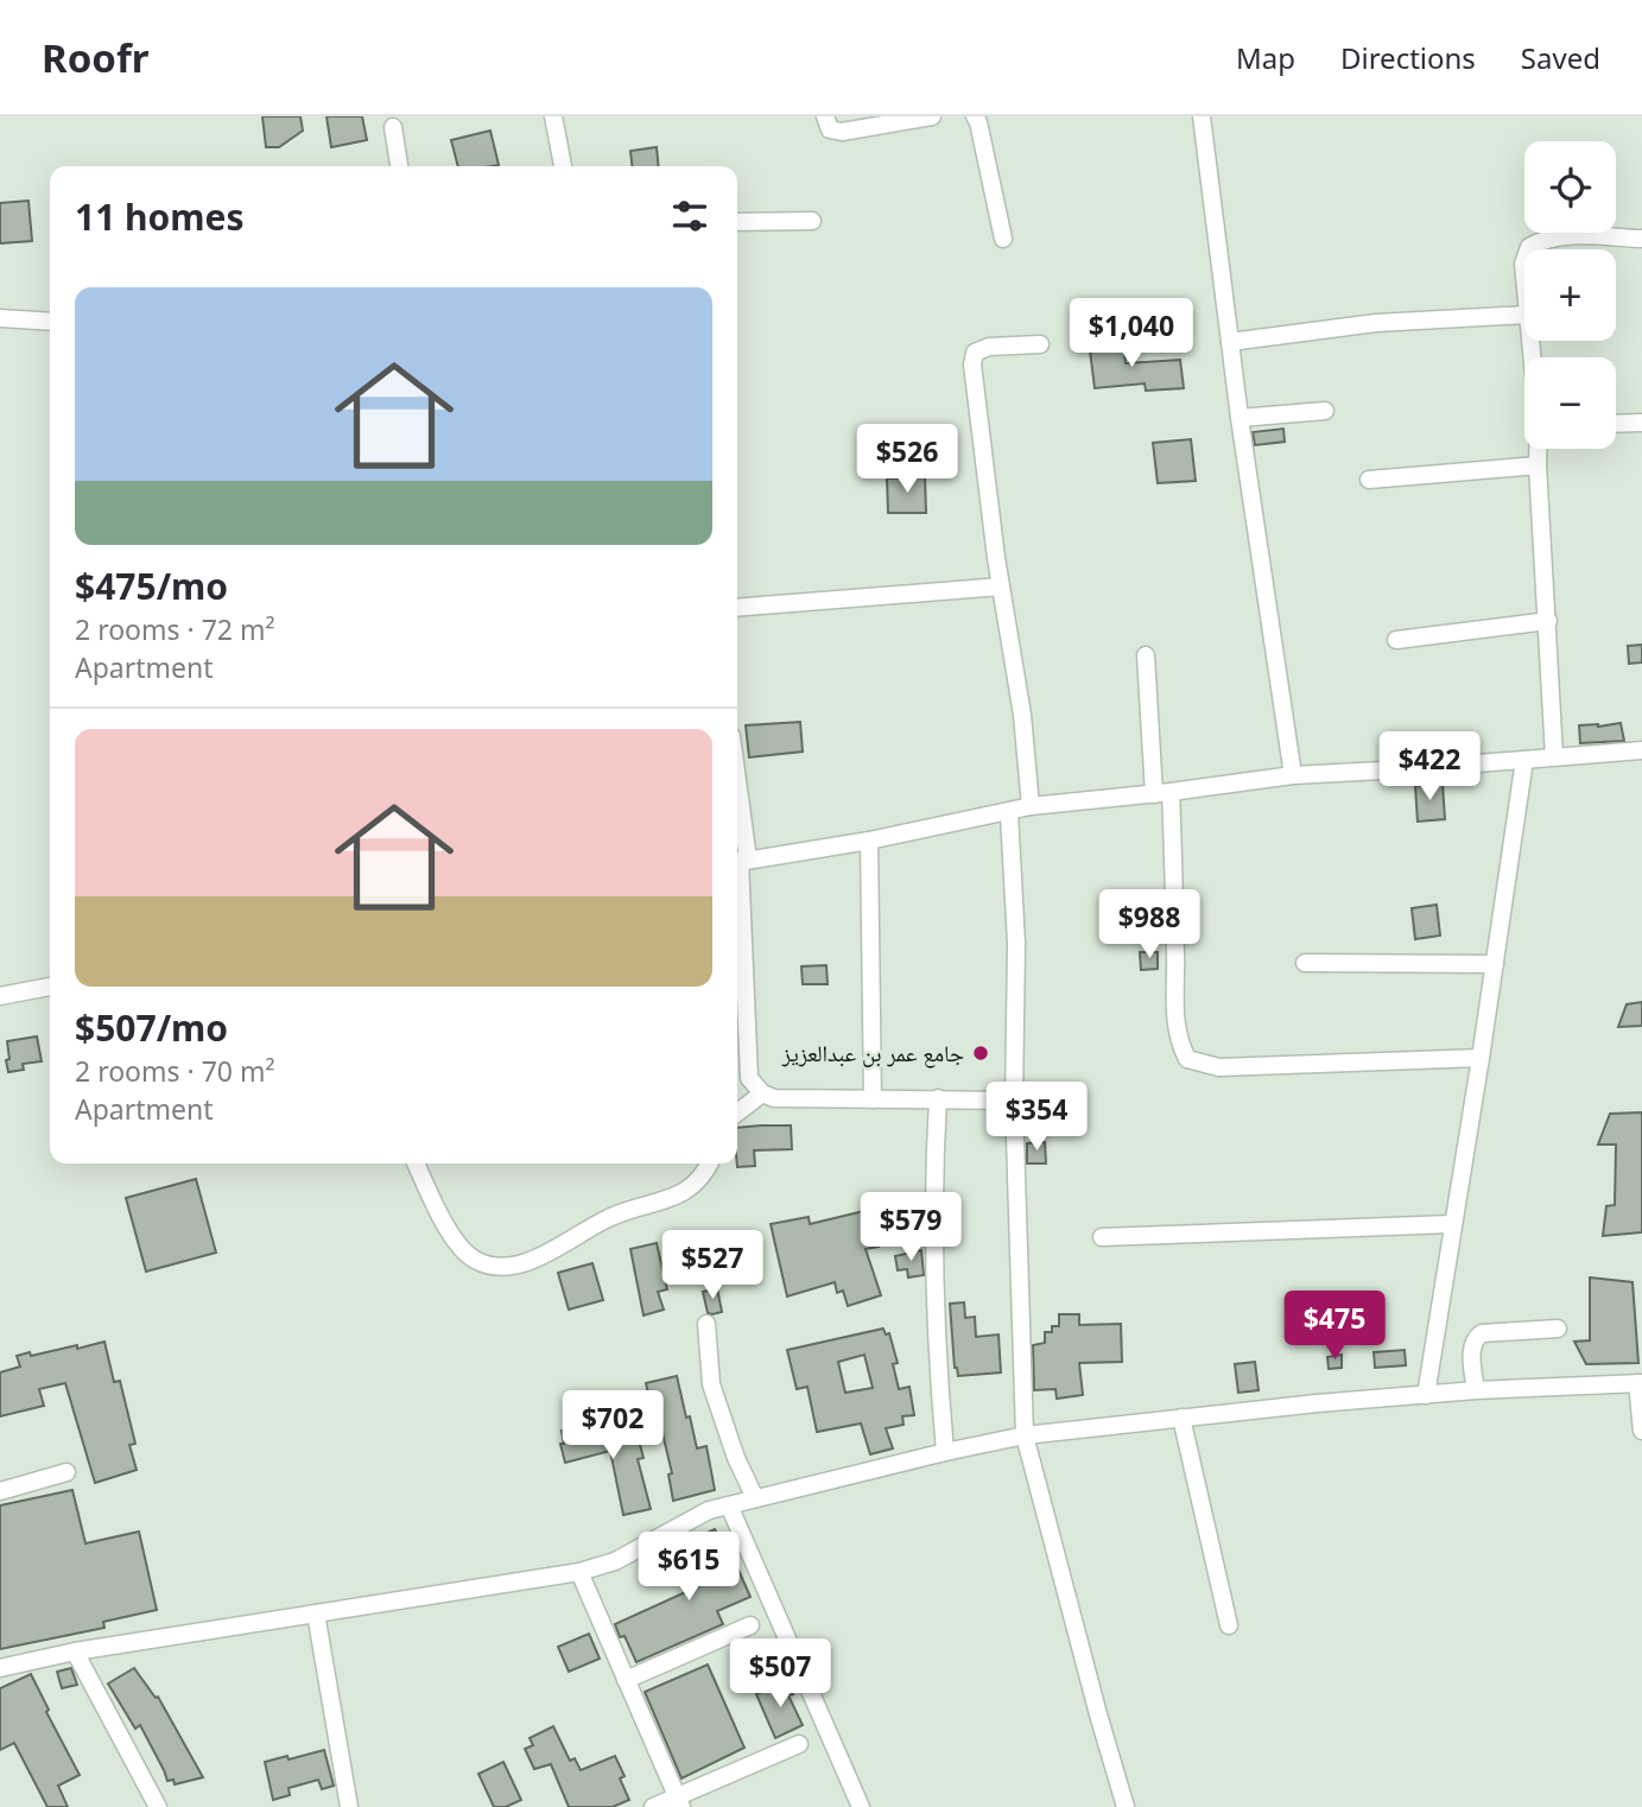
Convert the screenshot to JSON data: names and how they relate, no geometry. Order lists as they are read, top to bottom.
{
  "places": ["جامع عمر بن عبدالعزيز"],
  "page": {
    "header": "Roofr",
    "nav": ["Map", "Directions", "Saved"],
    "map_buttons": ["+", "−"],
    "heading": "11 homes",
    "list": [
      {
        "name": "$475/mo",
        "note": "2 rooms · 72 m² · Apartment"
      },
      {
        "name": "$507/mo",
        "note": "2 rooms · 70 m² · Apartment"
      }
    ],
    "price": [
      "$1,040",
      "$526",
      "$422",
      "$988",
      "$354",
      "$579",
      "$527",
      "$475",
      "$702",
      "$615",
      "$507"
    ]
  }
}
